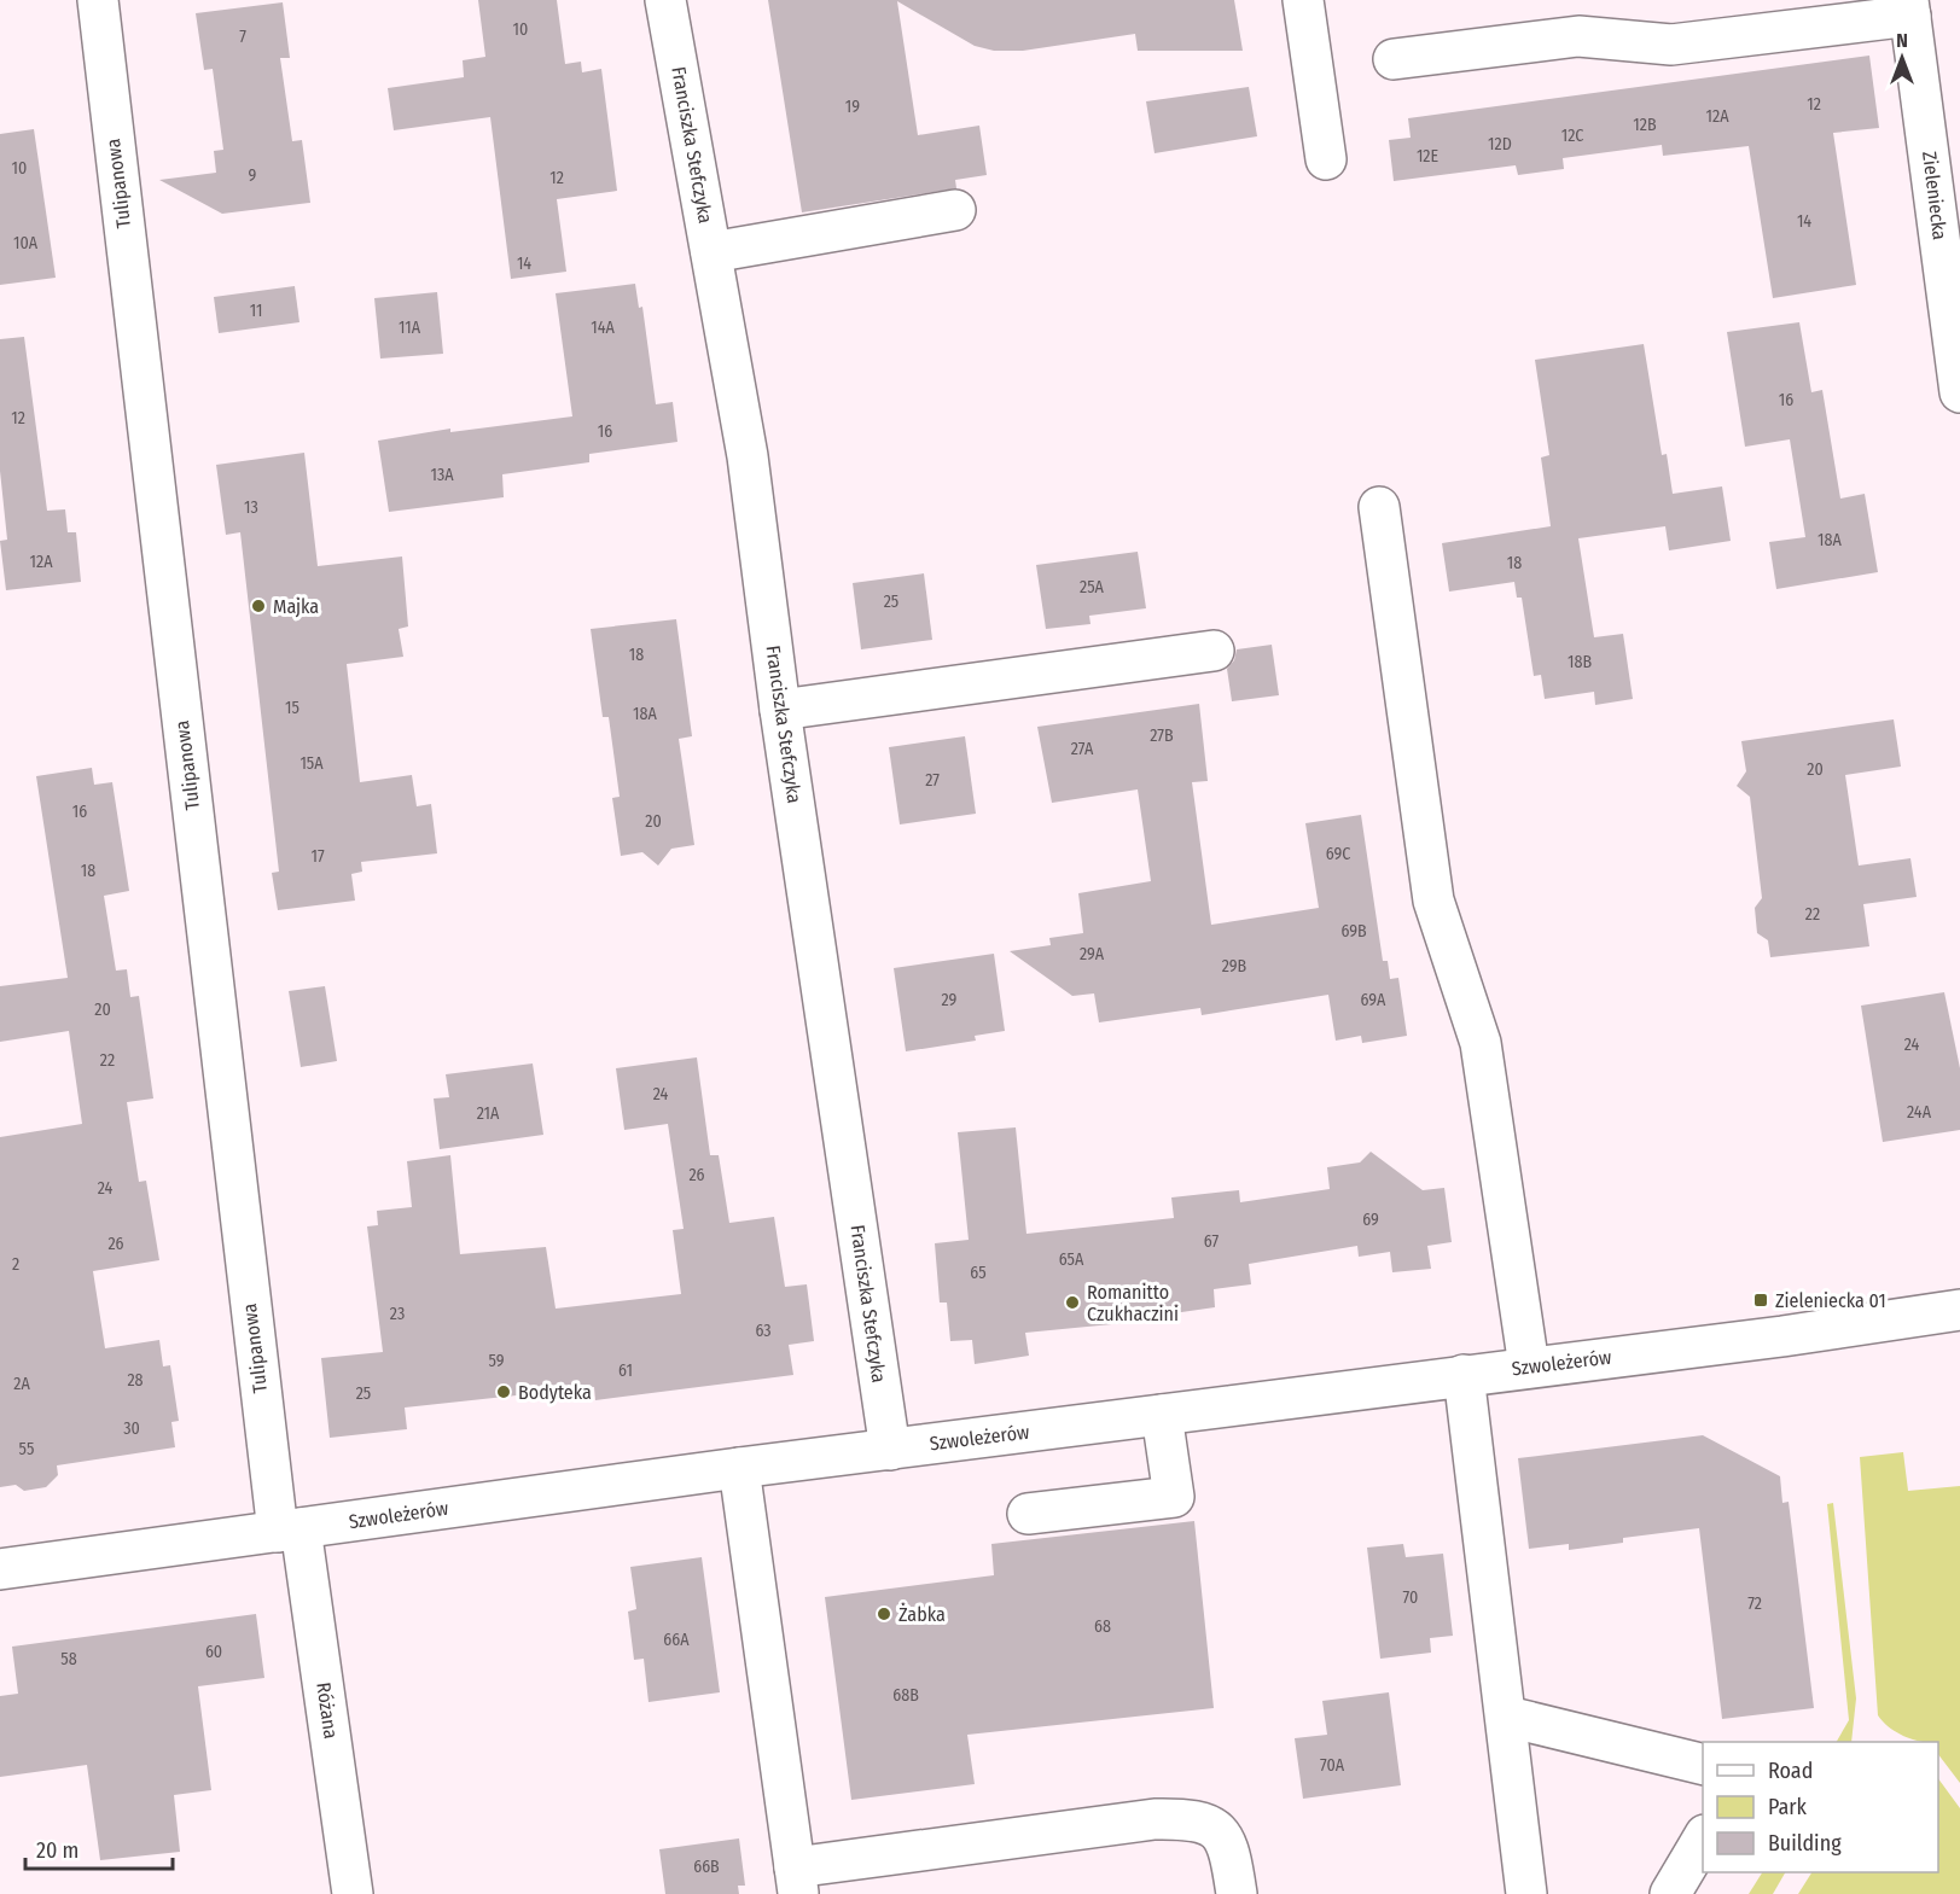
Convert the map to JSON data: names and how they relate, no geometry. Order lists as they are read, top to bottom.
{
  "streets": {
    "street": [
      "Franciszka Stefczyka",
      "Tulipanowa",
      "Zieleniecka",
      "Szwoleżerów",
      "Różana"
    ]
  },
  "crossings": [
    ["Franciszka Stefczyka", "Szwoleżerów"],
    ["Tulipanowa", "Szwoleżerów"],
    ["Tulipanowa", "Różana"],
    ["Szwoleżerów", "Różana"]
  ],
  "places": {
    "other": [
      "Majka",
      "Romanitto Czukhaczini",
      "Bodyteka",
      "Żabka"
    ],
    "transit": ["Zieleniecka 01"]
  },
  "house_numbers": [
    "10",
    "7",
    "12",
    "19",
    "12A",
    "12B",
    "12C",
    "12D",
    "12E",
    "10",
    "9",
    "12",
    "14",
    "10A",
    "14",
    "11",
    "11A",
    "14A",
    "16",
    "12",
    "16",
    "13A",
    "13",
    "18A",
    "12A",
    "18",
    "25A",
    "25",
    "18",
    "18B",
    "15",
    "18A",
    "27B",
    "27A",
    "15A",
    "20",
    "27",
    "16",
    "20",
    "69C",
    "17",
    "18",
    "22",
    "69B",
    "29A",
    "29B",
    "29",
    "69A",
    "20",
    "24",
    "22",
    "24",
    "24A",
    "21A",
    "26",
    "24",
    "69",
    "67",
    "26",
    "65A",
    "2",
    "65",
    "23",
    "63",
    "59",
    "61",
    "28",
    "2A",
    "25",
    "30",
    "55",
    "70",
    "72",
    "68",
    "66A",
    "60",
    "58",
    "68B",
    "70A",
    "66B"
  ],
  "legend": ["Road", "Park", "Building"],
  "scale_bar": "20 m",
  "north": "top"
}
